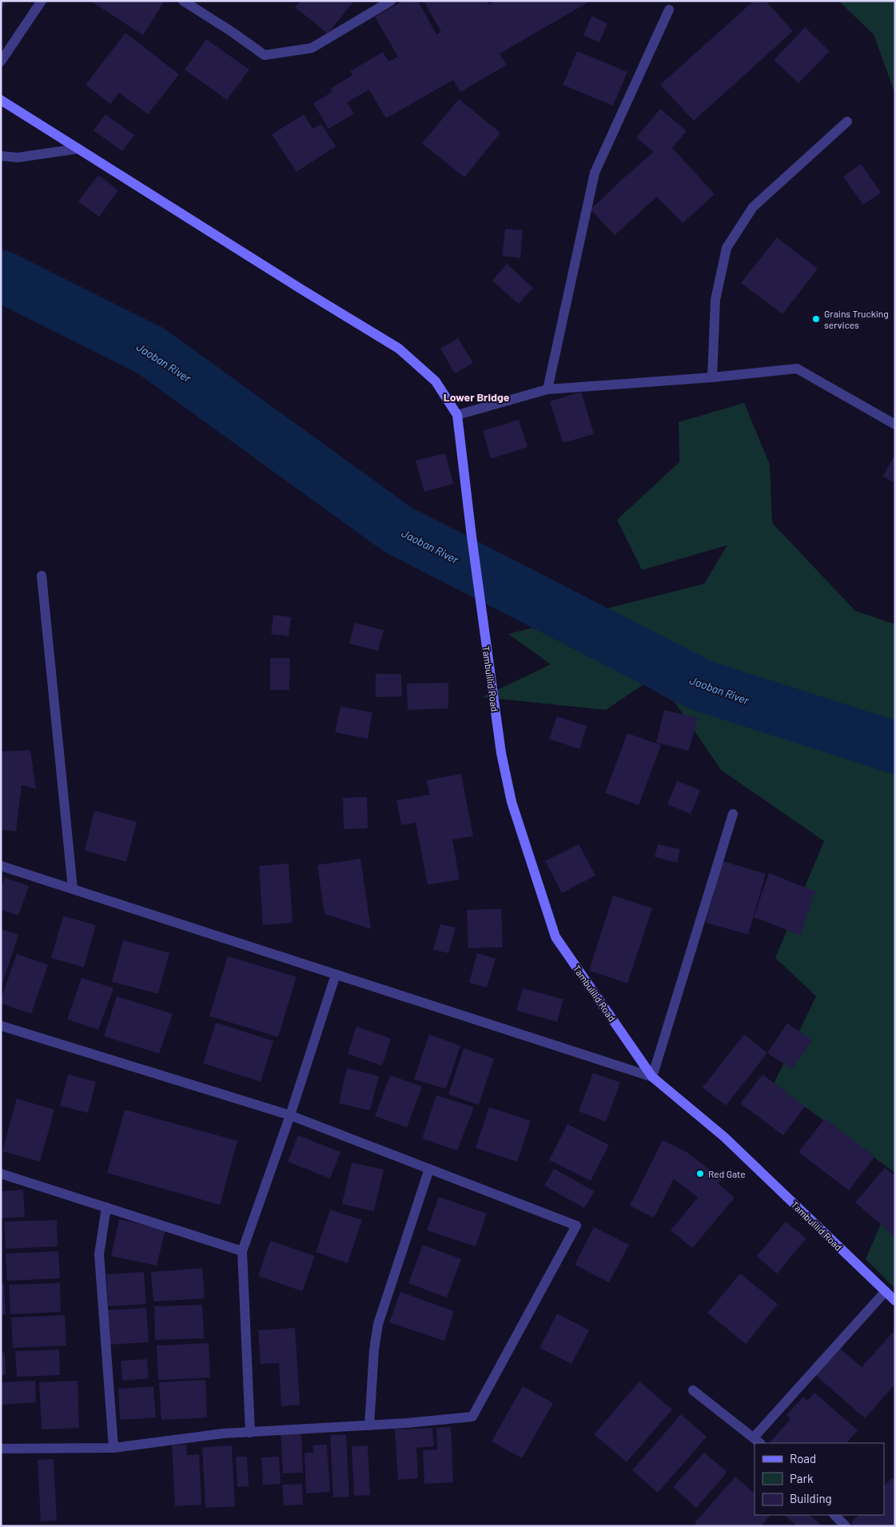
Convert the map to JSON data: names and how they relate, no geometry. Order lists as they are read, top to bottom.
{
  "streets": {
    "street": ["Tambulilid Road"]
  },
  "districts": ["Lower Bridge"],
  "water": ["Jaoban River"],
  "places": ["Grains Trucking services", "Red Gate"],
  "legend": ["Road", "Park", "Building"]
}
